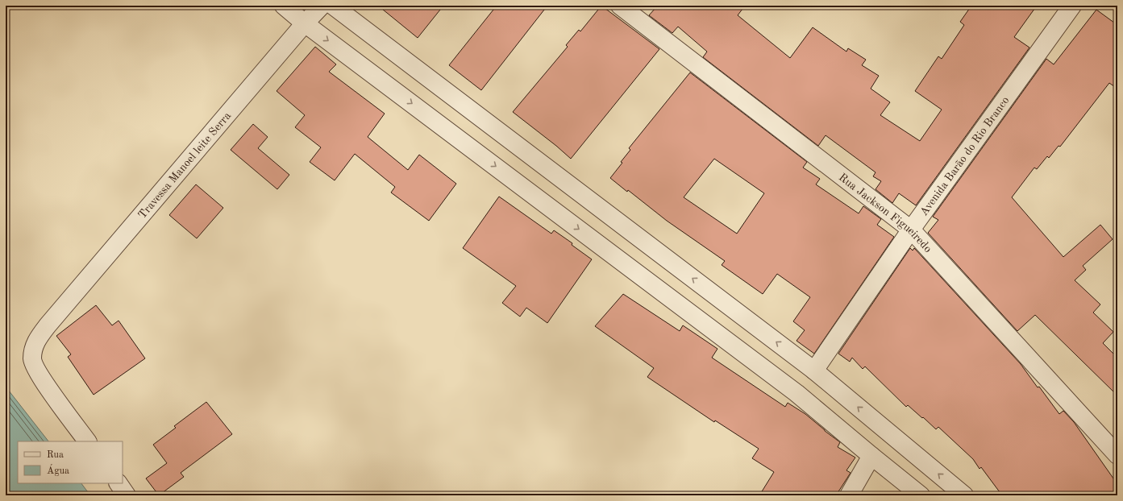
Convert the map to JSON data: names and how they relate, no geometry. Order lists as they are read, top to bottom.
{
  "streets": {
    "street": ["Avenida Barão do Rio Branco", "Travessa Manoel leite Serra", "Rua Jackson Figueiredo"]
  },
  "crossings": [
    ["Avenida Barão do Rio Branco", "Rua Jackson Figueiredo"]
  ],
  "legend": ["Rua", "Água"]
}
